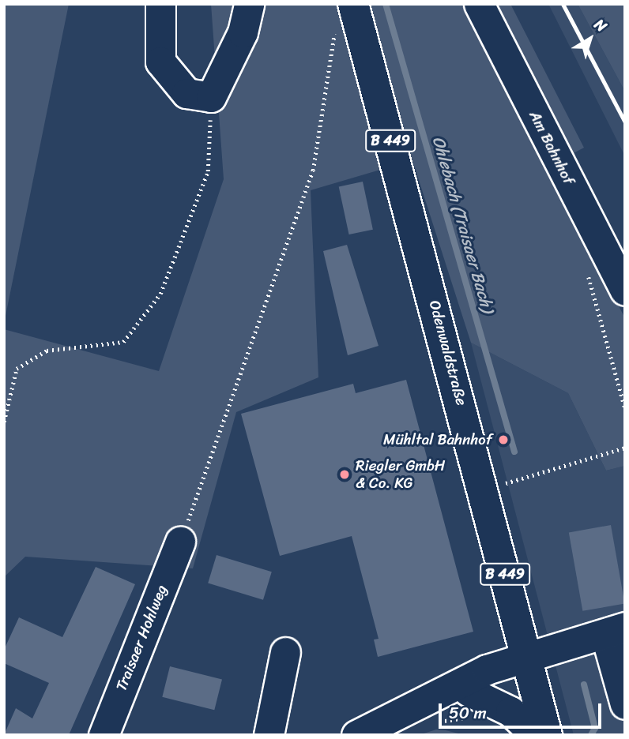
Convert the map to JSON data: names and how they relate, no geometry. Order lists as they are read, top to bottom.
{
  "streets": {
    "main road": ["B 449", "Odenwaldstraße"],
    "street": ["Am Bahnhof", "Traisaer Hohlweg"]
  },
  "water": ["Ohlebach (Traisaer Bach)"],
  "places": ["Mühltal Bahnhof", "Riegler GmbH & Co. KG"],
  "scale_bar": "50 m",
  "north": "top right"
}
